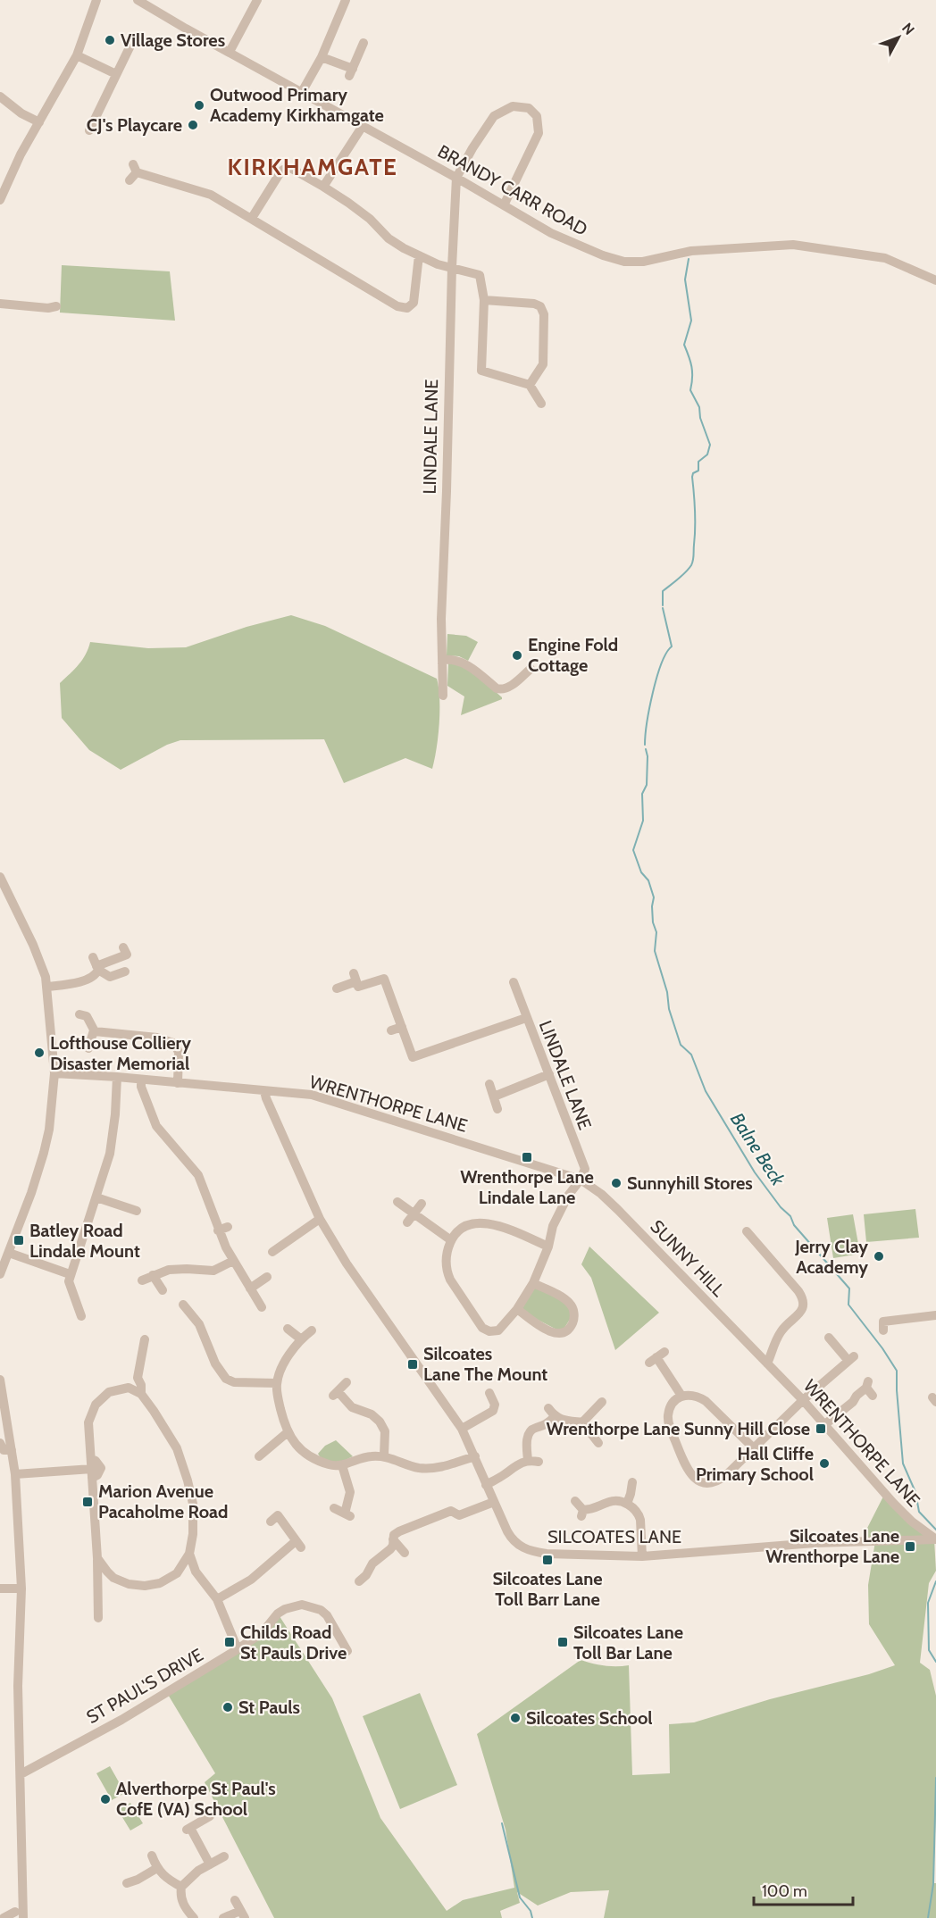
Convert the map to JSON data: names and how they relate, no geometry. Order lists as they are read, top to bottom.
{
  "streets": {
    "street": [
      "BRANDY CARR ROAD",
      "LINDALE LANE",
      "WRENTHORPE LANE",
      "SUNNY HILL",
      "SILCOATES LANE",
      "ST PAUL'S DRIVE"
    ]
  },
  "crossings": [
    ["BRANDY CARR ROAD", "LINDALE LANE"],
    ["LINDALE LANE", "WRENTHORPE LANE"],
    ["LINDALE LANE", "SUNNY HILL"],
    ["WRENTHORPE LANE", "SUNNY HILL"],
    ["WRENTHORPE LANE", "SILCOATES LANE"]
  ],
  "districts": ["KIRKHAMGATE"],
  "water": ["Balne Beck"],
  "places": {
    "other": [
      "Village Stores",
      "Outwood Primary Academy Kirkhamgate",
      "CJ's Playcare",
      "Engine Fold Cottage",
      "Lofthouse Colliery Disaster Memorial",
      "Sunnyhill Stores",
      "Jerry Clay Academy",
      "Hall Cliffe Primary School",
      "St Pauls",
      "Silcoates School",
      "Alverthorpe St Paul's CofE (VA) School"
    ],
    "transit": [
      "Wrenthorpe Lane Lindale Lane",
      "Batley Road Lindale Mount",
      "Silcoates Lane The Mount",
      "Wrenthorpe Lane Sunny Hill Close",
      "Marion Avenue Pacaholme Road",
      "Silcoates Lane Wrenthorpe Lane",
      "Silcoates Lane Toll Barr Lane",
      "Childs Road St Pauls Drive",
      "Silcoates Lane Toll Bar Lane"
    ]
  },
  "scale_bar": "100 m",
  "north": "top right"
}
